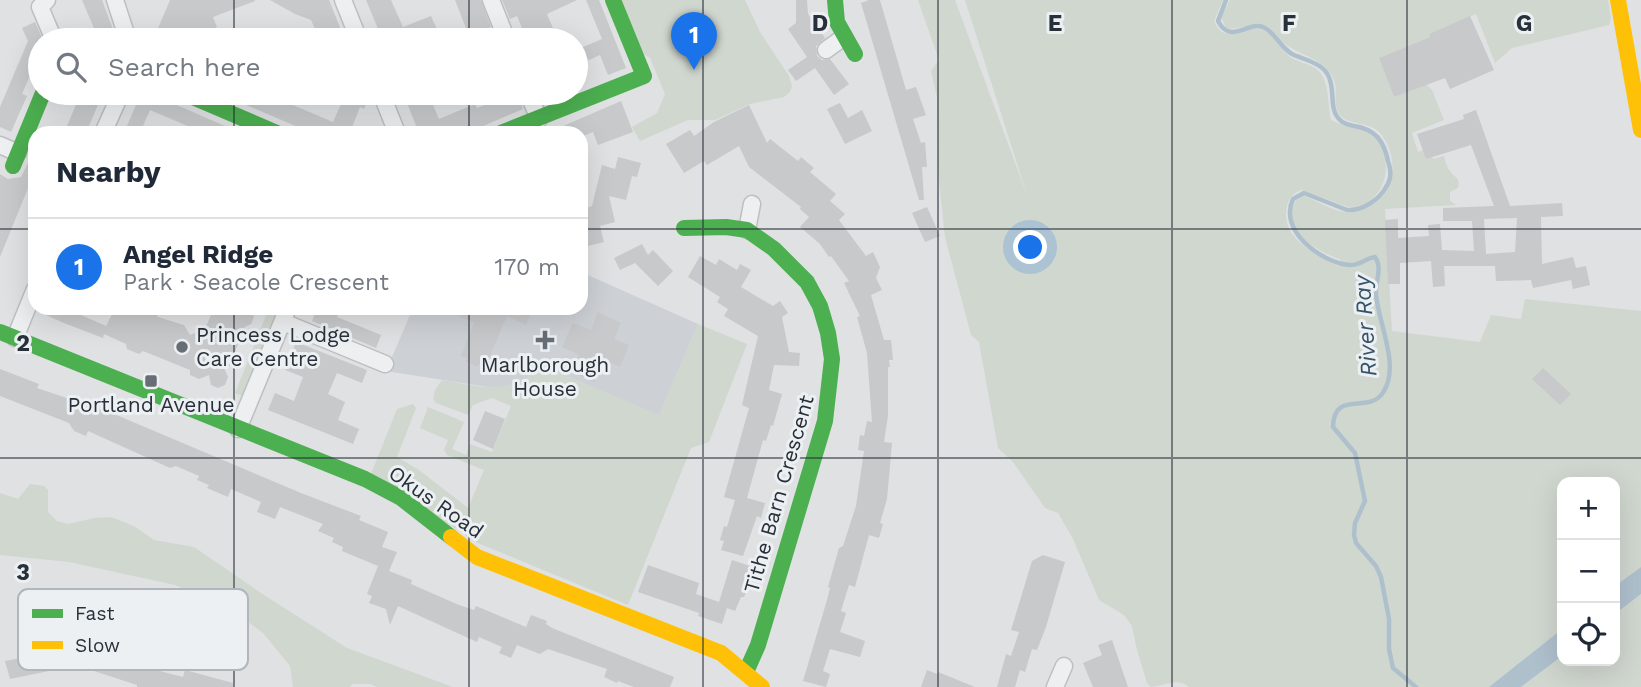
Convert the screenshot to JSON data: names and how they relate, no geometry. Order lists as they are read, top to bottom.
{
  "streets": {
    "street": ["Tithe Barn Crescent", "Okus Road"]
  },
  "crossings": [
    ["Tithe Barn Crescent", "Okus Road"]
  ],
  "water": ["River Ray"],
  "places": {
    "health": ["Marlborough House"],
    "other": ["Princess Lodge Care Centre"],
    "transit": ["Portland Avenue"]
  },
  "legend": ["Fast", "Slow"],
  "page": {
    "pins": "1",
    "search": "Search here",
    "heading": "Nearby",
    "list": [
      {
        "mark": "1",
        "name": "Angel Ridge",
        "note": "Park · Seacole Crescent",
        "value": "170 m"
      }
    ],
    "map_buttons": ["+", "−"]
  },
  "grid": {
    "columns": [
      "D",
      "E",
      "F",
      "G"
    ],
    "rows": ["2", "3"]
  }
}
